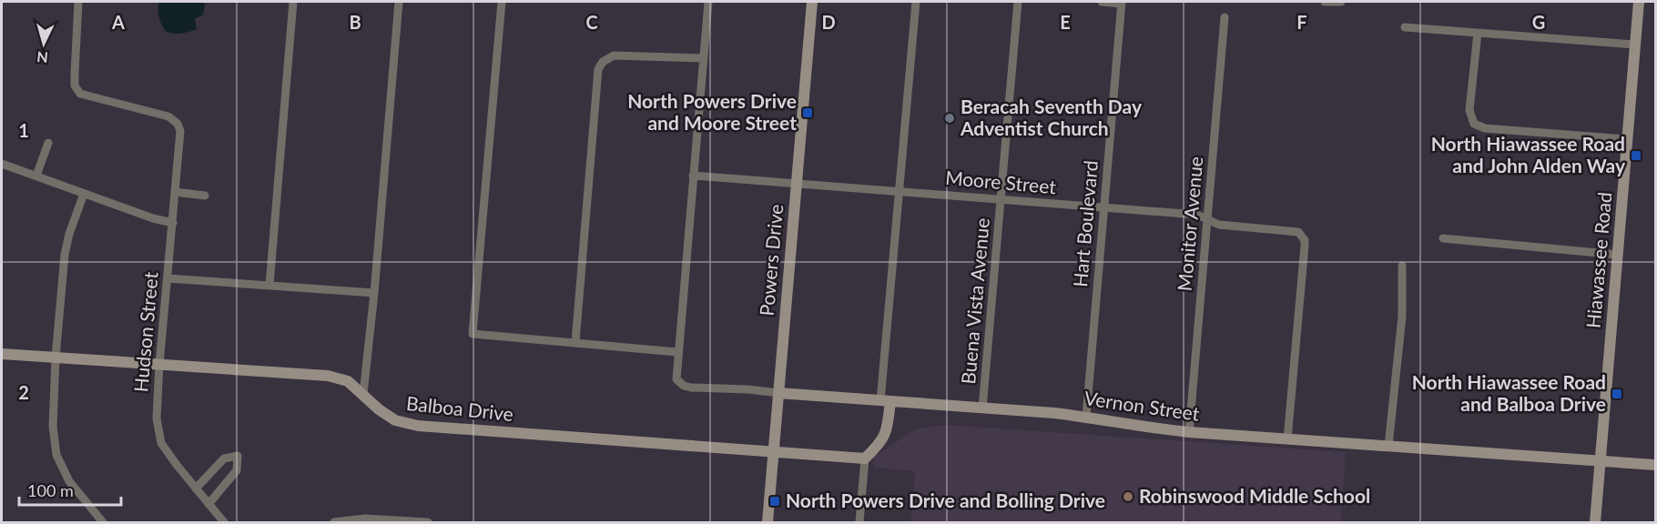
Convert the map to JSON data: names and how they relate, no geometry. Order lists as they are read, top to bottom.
{
  "streets": {
    "street": [
      "Moore Street",
      "Hart Boulevard",
      "Monitor Avenue",
      "Powers Drive",
      "Hiawassee Road",
      "Buena Vista Avenue",
      "Hudson Street",
      "Vernon Street",
      "Balboa Drive"
    ]
  },
  "crossings": [
    ["Moore Street", "Hart Boulevard"],
    ["Moore Street", "Monitor Avenue"],
    ["Moore Street", "Powers Drive"],
    ["Moore Street", "Buena Vista Avenue"],
    ["Moore Street", "Vernon Street"],
    ["Hart Boulevard", "Vernon Street"],
    ["Monitor Avenue", "Vernon Street"],
    ["Powers Drive", "Vernon Street"],
    ["Powers Drive", "Balboa Drive"],
    ["Hiawassee Road", "Vernon Street"],
    ["Buena Vista Avenue", "Vernon Street"],
    ["Hudson Street", "Balboa Drive"]
  ],
  "places": {
    "transit": [
      "North Powers Drive and Moore Street",
      "North Hiawassee Road and John Alden Way",
      "North Hiawassee Road and Balboa Drive",
      "North Powers Drive and Bolling Drive"
    ],
    "other": ["Beracah Seventh Day Adventist Church", "Robinswood Middle School"]
  },
  "scale_bar": "100 m",
  "north": "bottom",
  "grid": {
    "columns": [
      "A",
      "B",
      "C",
      "D",
      "E",
      "F",
      "G"
    ],
    "rows": ["1", "2"]
  }
}
